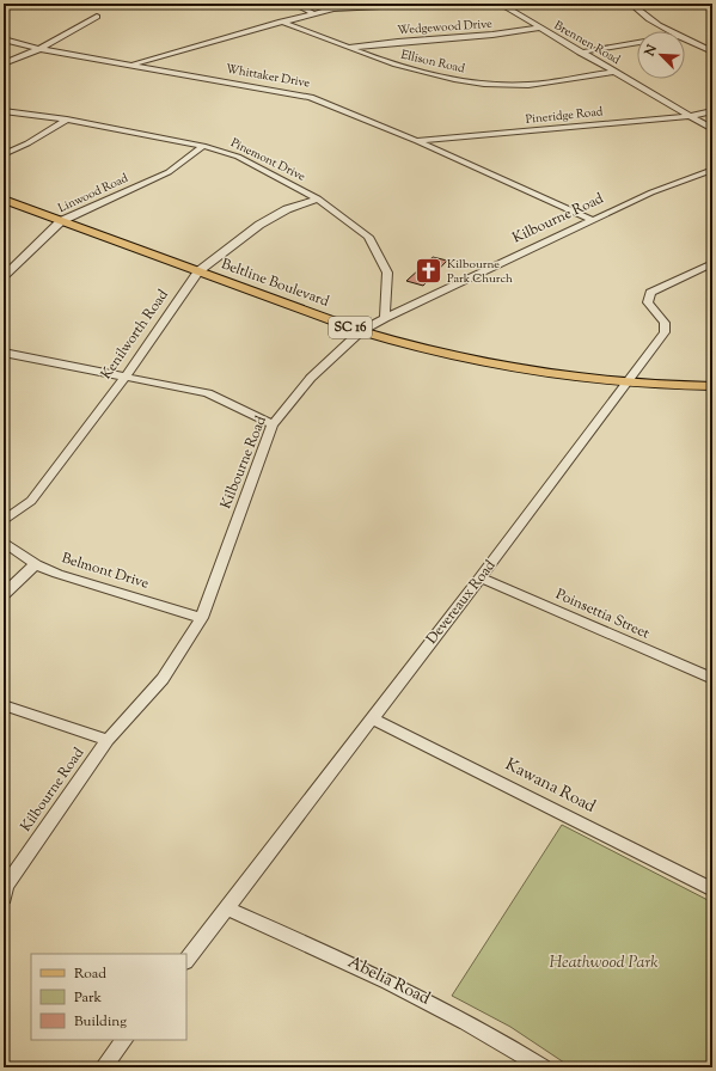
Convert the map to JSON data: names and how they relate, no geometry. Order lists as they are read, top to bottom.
{
  "streets": {
    "main road": ["Beltline Boulevard", "SC 16"],
    "street": [
      "Wedgewood Drive",
      "Brennen Road",
      "Ellison Road",
      "Whittaker Drive",
      "Pineridge Road",
      "Pinemont Drive",
      "Linwood Road",
      "Kilbourne Road",
      "Kenilworth Road",
      "Belmont Drive",
      "Devereaux Road",
      "Poinsettia Street",
      "Kawana Road",
      "Abelia Road"
    ]
  },
  "crossings": [
    ["Wedgewood Drive", "Brennen Road"],
    ["Wedgewood Drive", "Ellison Road"],
    ["Brennen Road", "Ellison Road"],
    ["Brennen Road", "Pineridge Road"],
    ["Whittaker Drive", "Pineridge Road"],
    ["Whittaker Drive", "Kilbourne Road"],
    ["Pinemont Drive", "Linwood Road"],
    ["Pinemont Drive", "Kilbourne Road"],
    ["Pinemont Drive", "Kenilworth Road"],
    ["Linwood Road", "Beltline Boulevard"],
    ["Kilbourne Road", "Beltline Boulevard"],
    ["Kilbourne Road", "Belmont Drive"],
    ["Beltline Boulevard", "Kenilworth Road"],
    ["Beltline Boulevard", "Devereaux Road"],
    ["Devereaux Road", "Poinsettia Street"],
    ["Devereaux Road", "Kawana Road"],
    ["Devereaux Road", "Abelia Road"]
  ],
  "parks": ["Heathwood Park"],
  "places": {
    "church": ["Kilbourne Park Church"]
  },
  "legend": ["Road", "Park", "Building"],
  "north": "top left"
}
